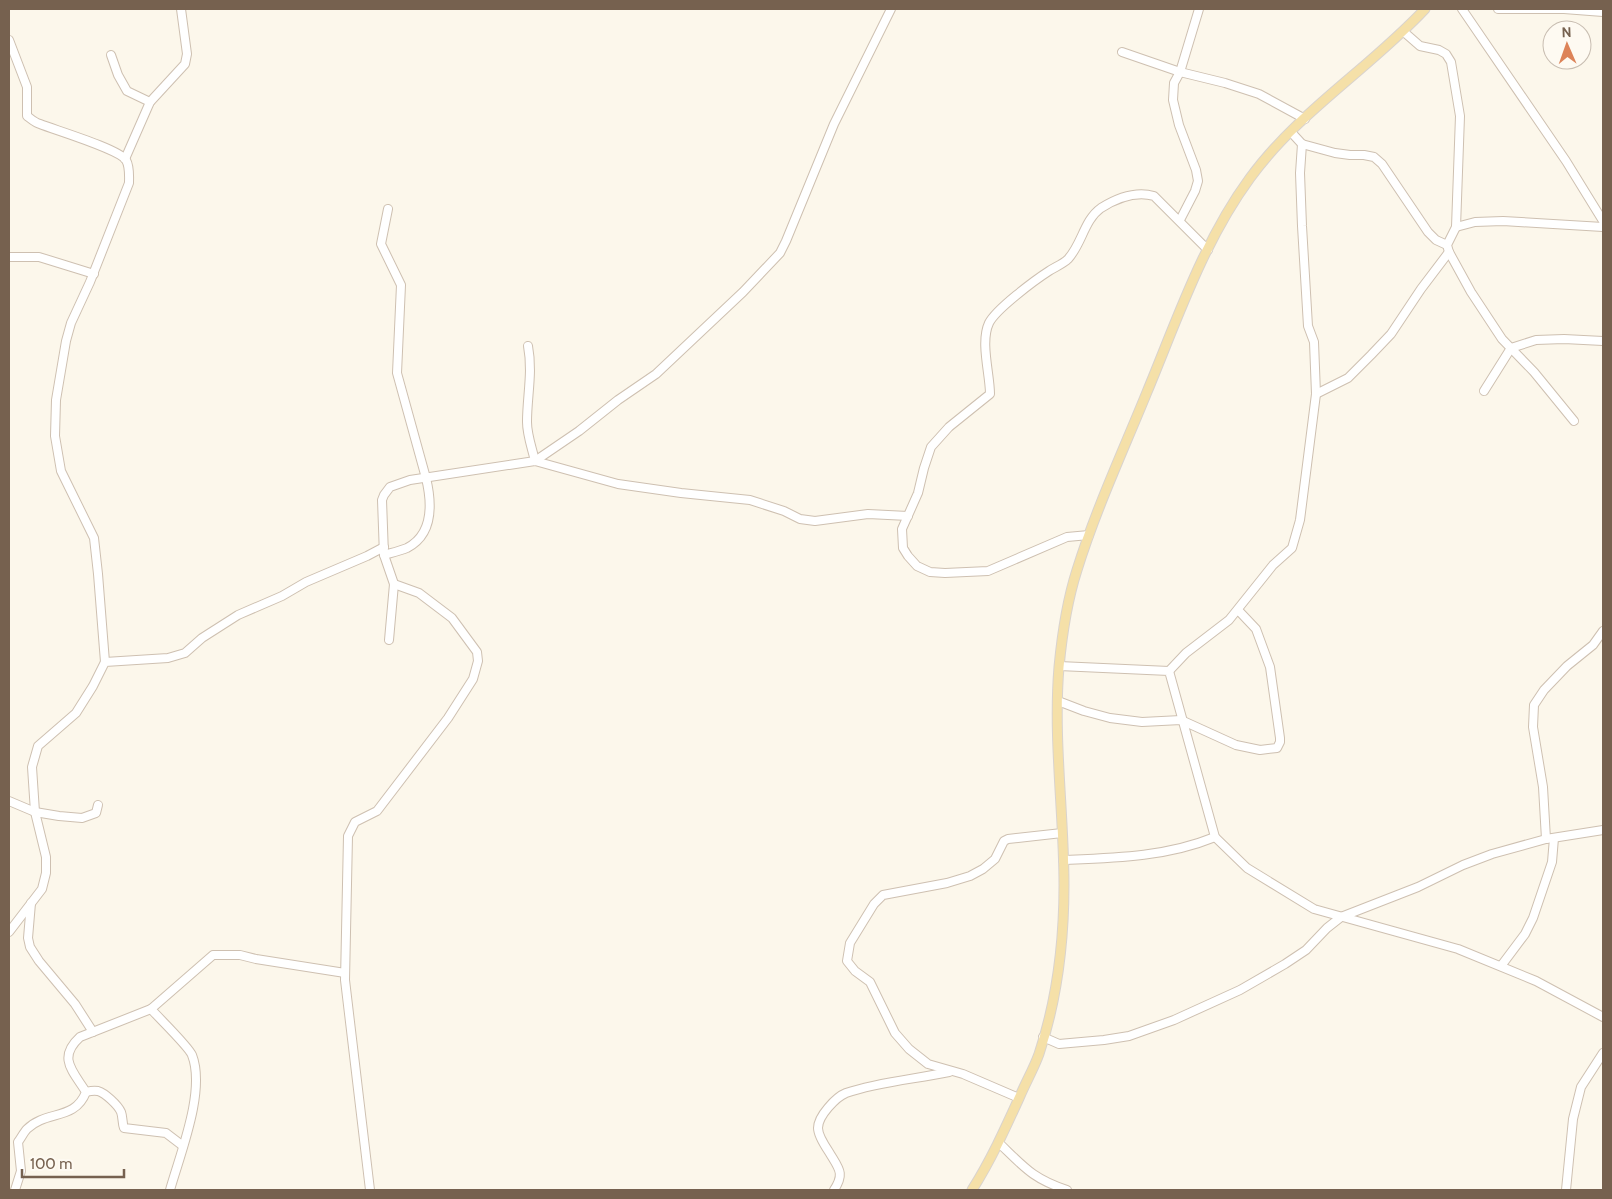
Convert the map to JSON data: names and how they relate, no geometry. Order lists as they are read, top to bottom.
{
  "scale_bar": "100 m",
  "north": "top"
}
